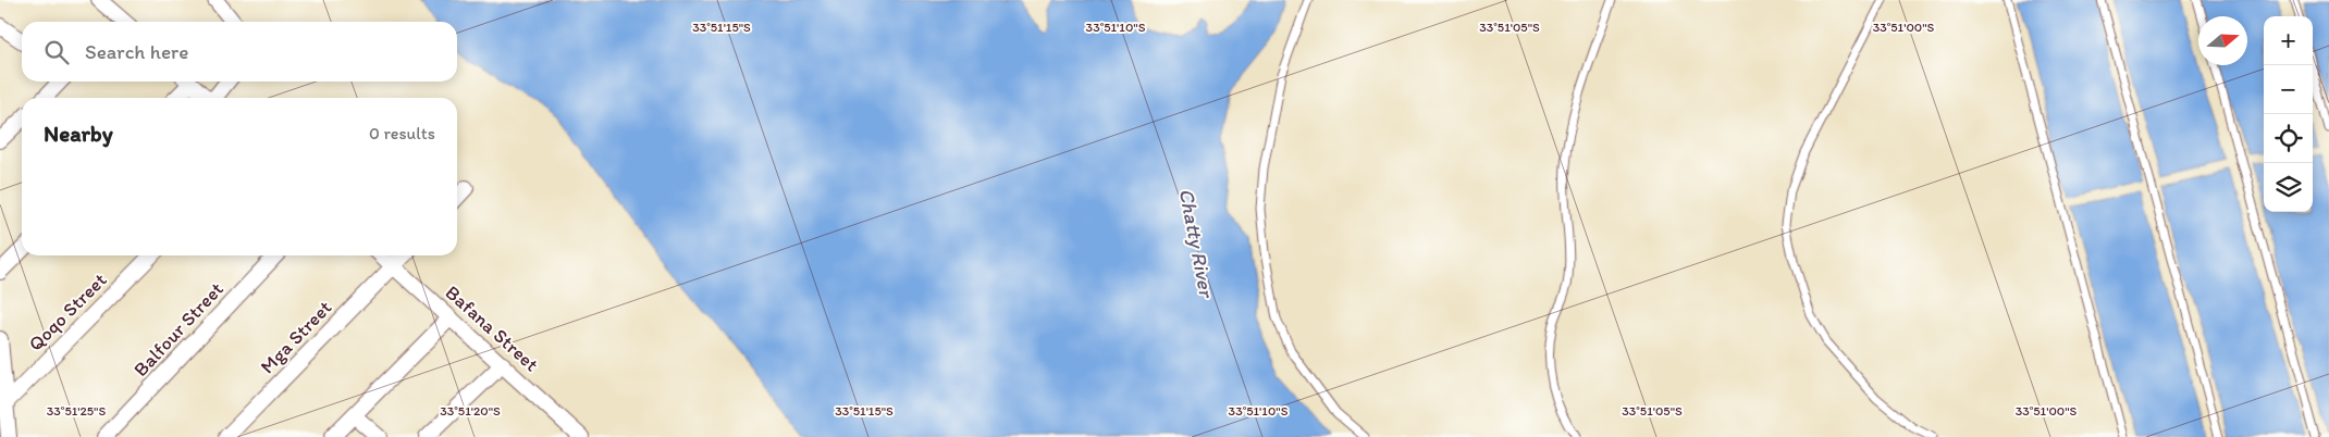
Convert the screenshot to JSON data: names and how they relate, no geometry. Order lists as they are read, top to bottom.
{
  "streets": {
    "street": [
      "Qoqo Street",
      "Bafana Street",
      "Balfour Street",
      "Mga Street"
    ]
  },
  "crossings": [
    ["Bafana Street", "Mga Street"]
  ],
  "water": ["Chatty River"],
  "north": "right",
  "page": {
    "map_buttons": ["+", "−"],
    "search": "Search here",
    "heading": ["Nearby", "0 results"]
  },
  "coordinates": [
    "33°51'00\"S",
    "33°51'15\"S",
    "33°51'10\"S",
    "33°51'05\"S",
    "33°51'25\"S",
    "33°51'20\"S"
  ]
}
